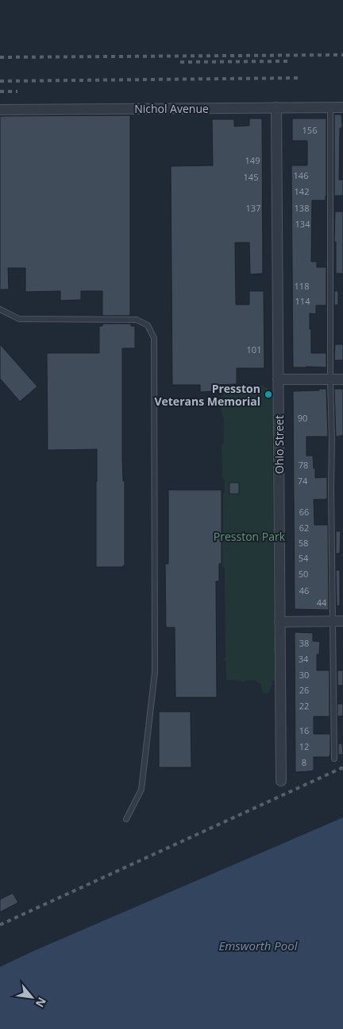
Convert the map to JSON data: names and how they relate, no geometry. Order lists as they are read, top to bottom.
{
  "streets": {
    "street": ["Nichol Avenue", "Ohio Street"]
  },
  "crossings": [
    ["Nichol Avenue", "Ohio Street"]
  ],
  "water": ["Emsworth Pool"],
  "parks": ["Presston Park"],
  "places": ["Presston Veterans Memorial"],
  "house_numbers": [
    "156",
    "149",
    "146",
    "145",
    "142",
    "137",
    "138",
    "134",
    "118",
    "114",
    "101",
    "90",
    "78",
    "74",
    "66",
    "62",
    "58",
    "54",
    "50",
    "46",
    "44",
    "38",
    "34",
    "30",
    "26",
    "22",
    "16",
    "12",
    "8"
  ],
  "north": "bottom right"
}
